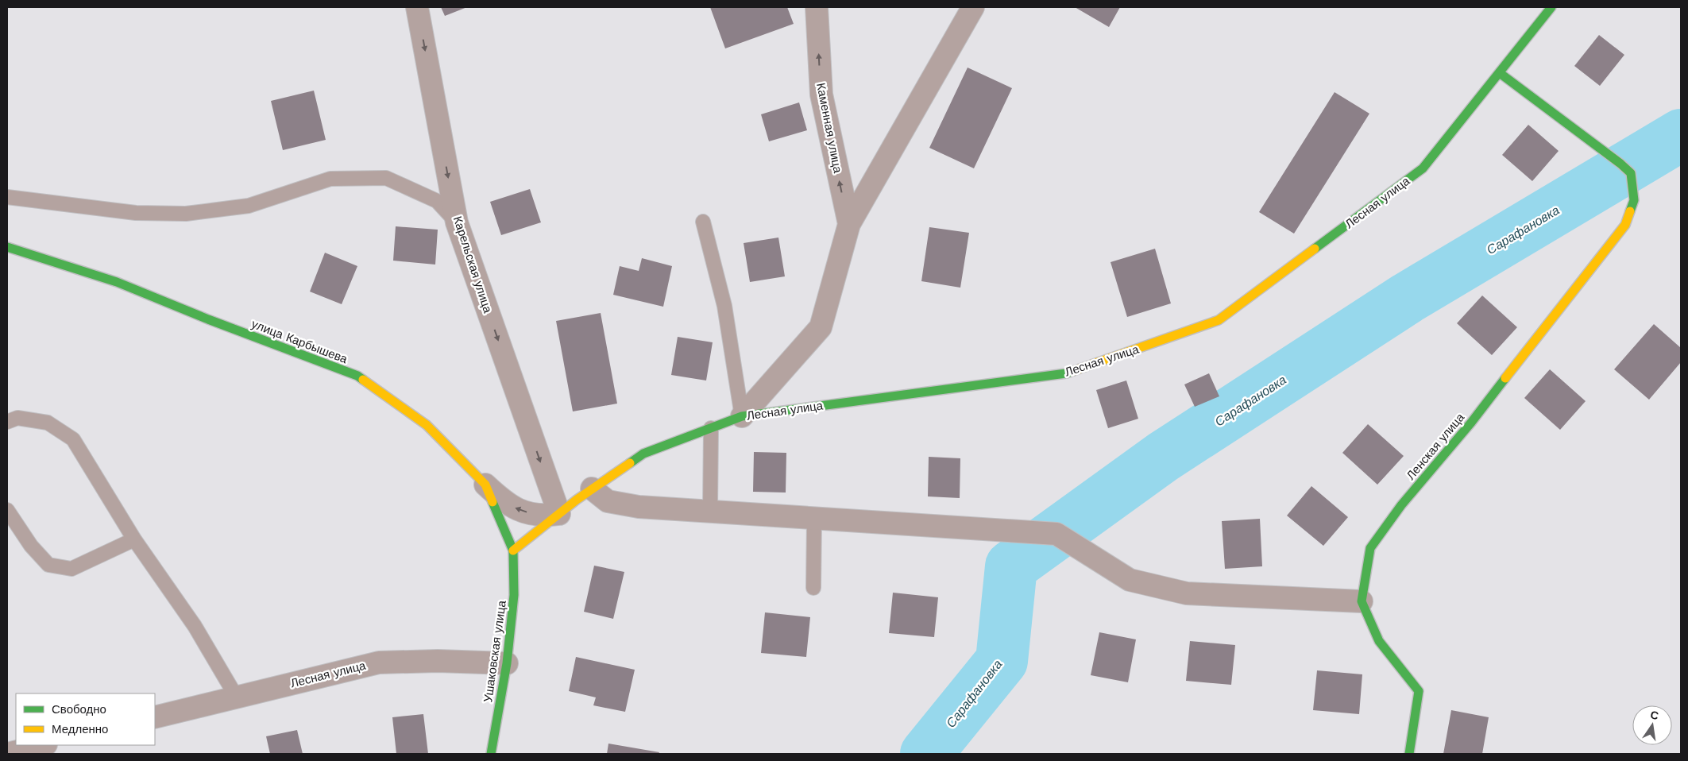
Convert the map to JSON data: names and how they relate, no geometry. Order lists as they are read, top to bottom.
{
  "streets": {
    "street": [
      "Каменная улица",
      "Лесная улица",
      "Карельская улица",
      "улица Карбышева",
      "Ленская улица",
      "Ушаковская улица"
    ]
  },
  "crossings": [
    ["Лесная улица", "Карельская улица"],
    ["Лесная улица", "улица Карбышева"],
    ["Лесная улица", "Ленская улица"],
    ["Лесная улица", "Ушаковская улица"],
    ["улица Карбышева", "Ушаковская улица"]
  ],
  "one_way": ["Каменная улица", "Карельская улица"],
  "water": ["Сарафановка"],
  "legend": ["Свободно", "Медленно"],
  "north": "top"
}
